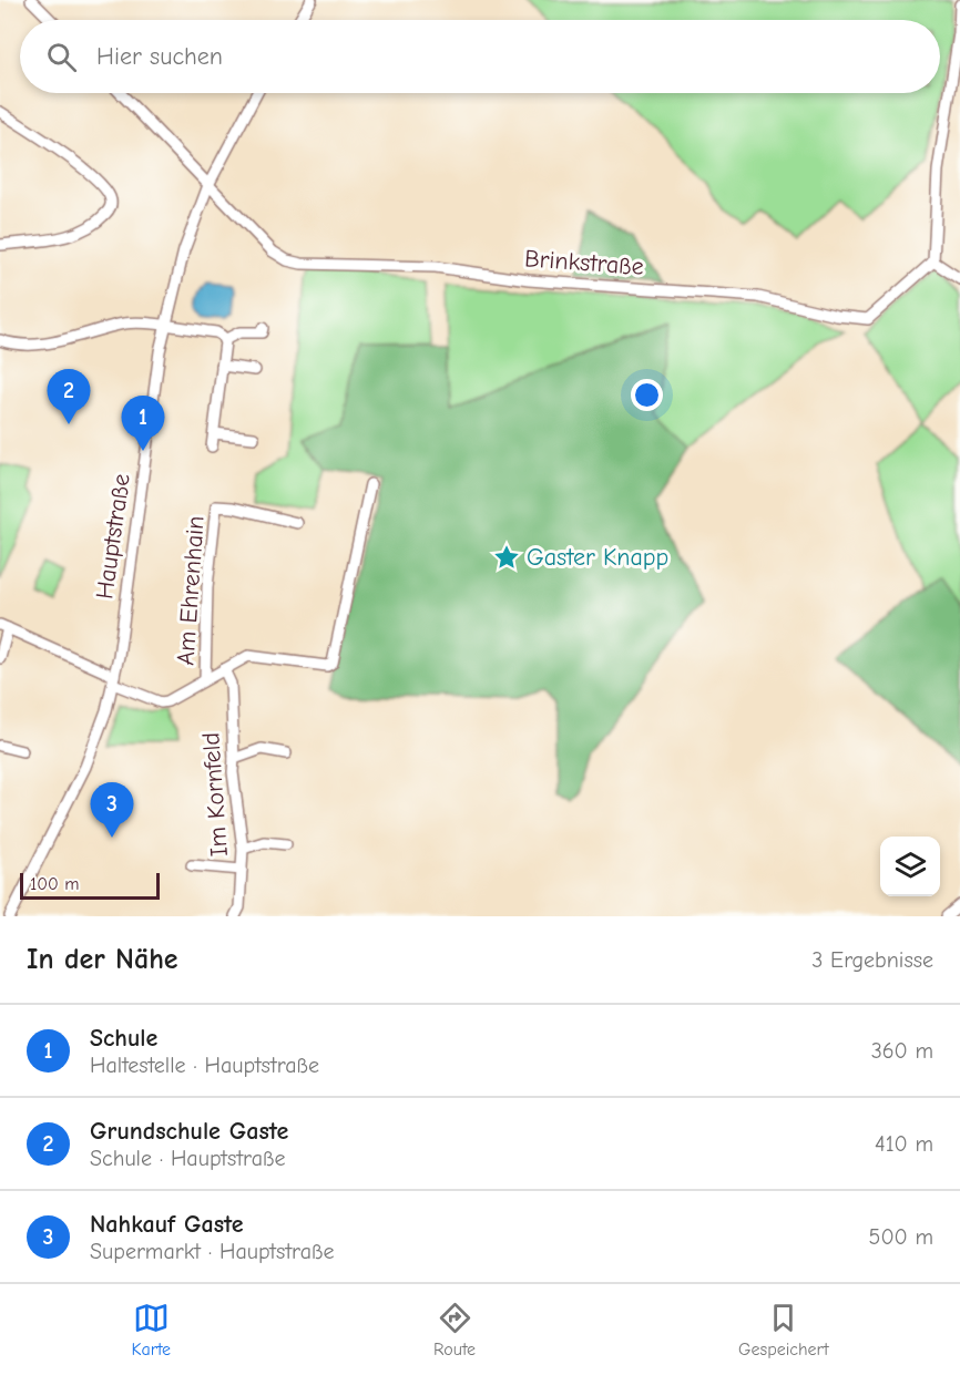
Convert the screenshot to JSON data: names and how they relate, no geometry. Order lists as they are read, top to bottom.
{
  "streets": {
    "street": [
      "Brinkstraße",
      "Hauptstraße",
      "Am Ehrenhain",
      "Im Kornfeld"
    ]
  },
  "crossings": [
    ["Brinkstraße", "Hauptstraße"]
  ],
  "places": {
    "place": ["Gaster Knapp"]
  },
  "scale_bar": "100 m",
  "page": {
    "search": "Hier suchen",
    "pins": ["2", "1", "3"],
    "scale": "100 m",
    "heading": ["In der Nähe", "3 Ergebnisse"],
    "list": [
      {
        "mark": "1",
        "name": "Schule",
        "note": "Haltestelle · Hauptstraße",
        "value": "360 m"
      },
      {
        "mark": "2",
        "name": "Grundschule Gaste",
        "note": "Schule · Hauptstraße",
        "value": "410 m"
      },
      {
        "mark": "3",
        "name": "Nahkauf Gaste",
        "note": "Supermarkt · Hauptstraße",
        "value": "500 m"
      }
    ],
    "nav": ["Karte", "Route", "Gespeichert"]
  }
}
